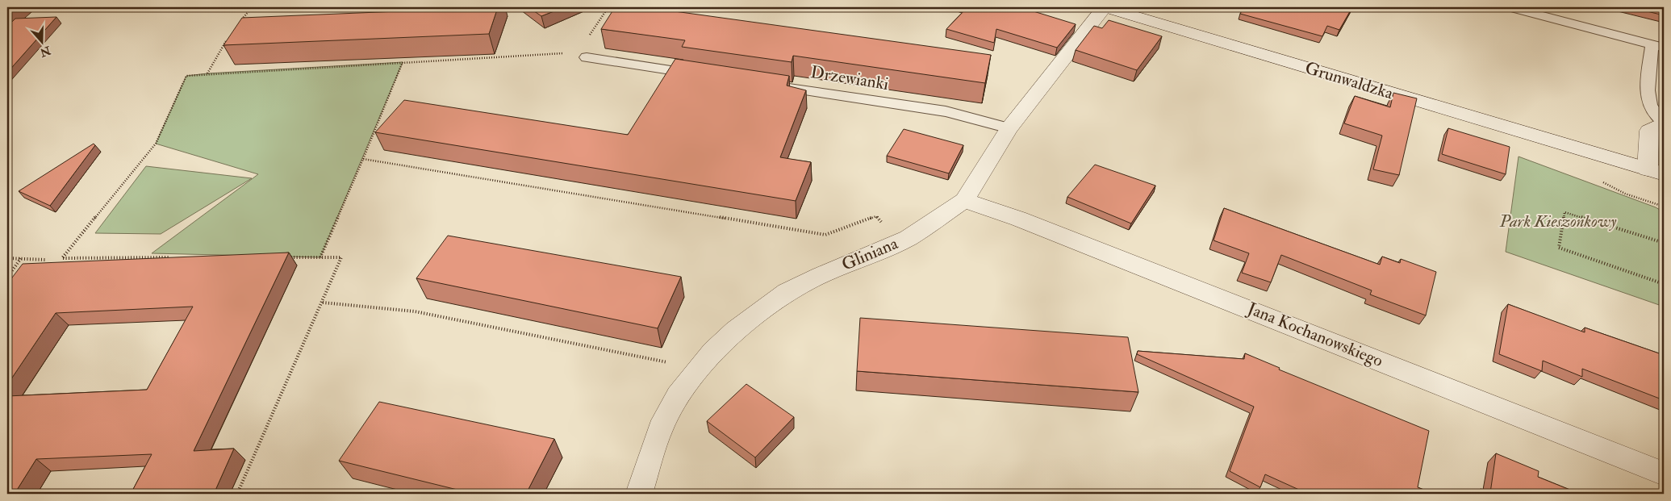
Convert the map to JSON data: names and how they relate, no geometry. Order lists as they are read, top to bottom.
{
  "streets": {
    "street": ["Grunwaldzka", "Gliniana", "Jana Kochanowskiego"],
    "lane": ["Drzewianki"]
  },
  "crossings": [
    ["Drzewianki", "Gliniana"],
    ["Grunwaldzka", "Gliniana"],
    ["Gliniana", "Jana Kochanowskiego"]
  ],
  "parks": ["Park Kieszonkowy"],
  "north": "bottom"
}
